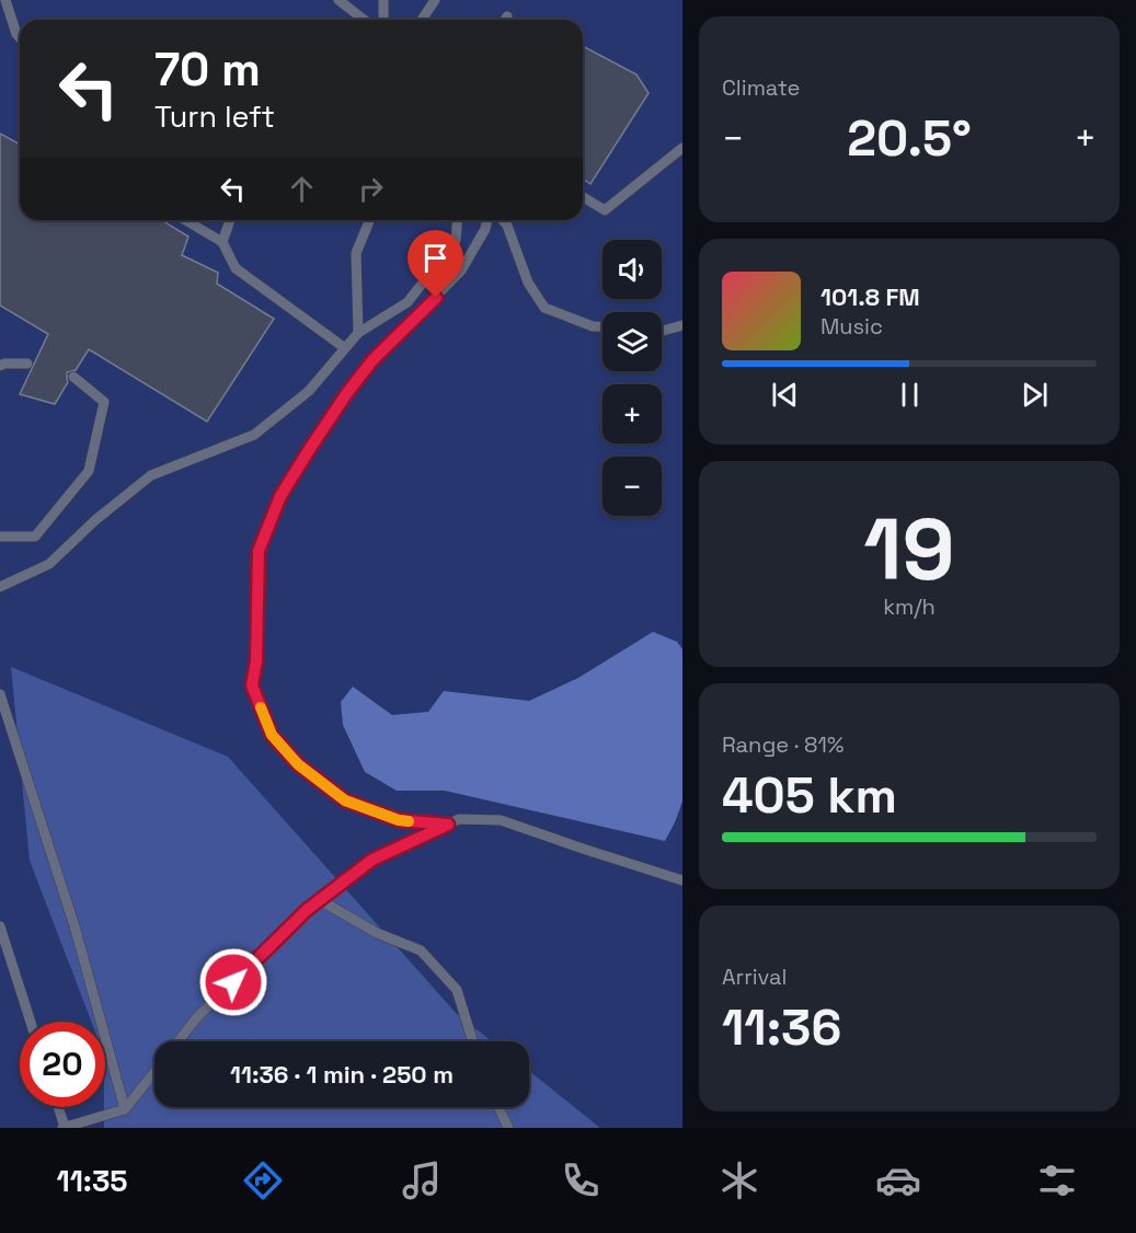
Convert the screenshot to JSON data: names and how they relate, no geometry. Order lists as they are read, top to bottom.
{
  "page": {
    "tile": [
      "Climate",
      ["19", "km/h"],
      ["Range · 81%", "405 km"],
      ["Arrival", "11:36"]
    ],
    "turn": ["70 m", "Turn left"],
    "heat": ["−", "20.5°", "+"],
    "map_buttons": ["+", "−"],
    "song": ["101.8 FM", "Music"],
    "limit": "20",
    "trip": "11:36 · 1 min · 250 m",
    "tabs": "11:35"
  }
}
